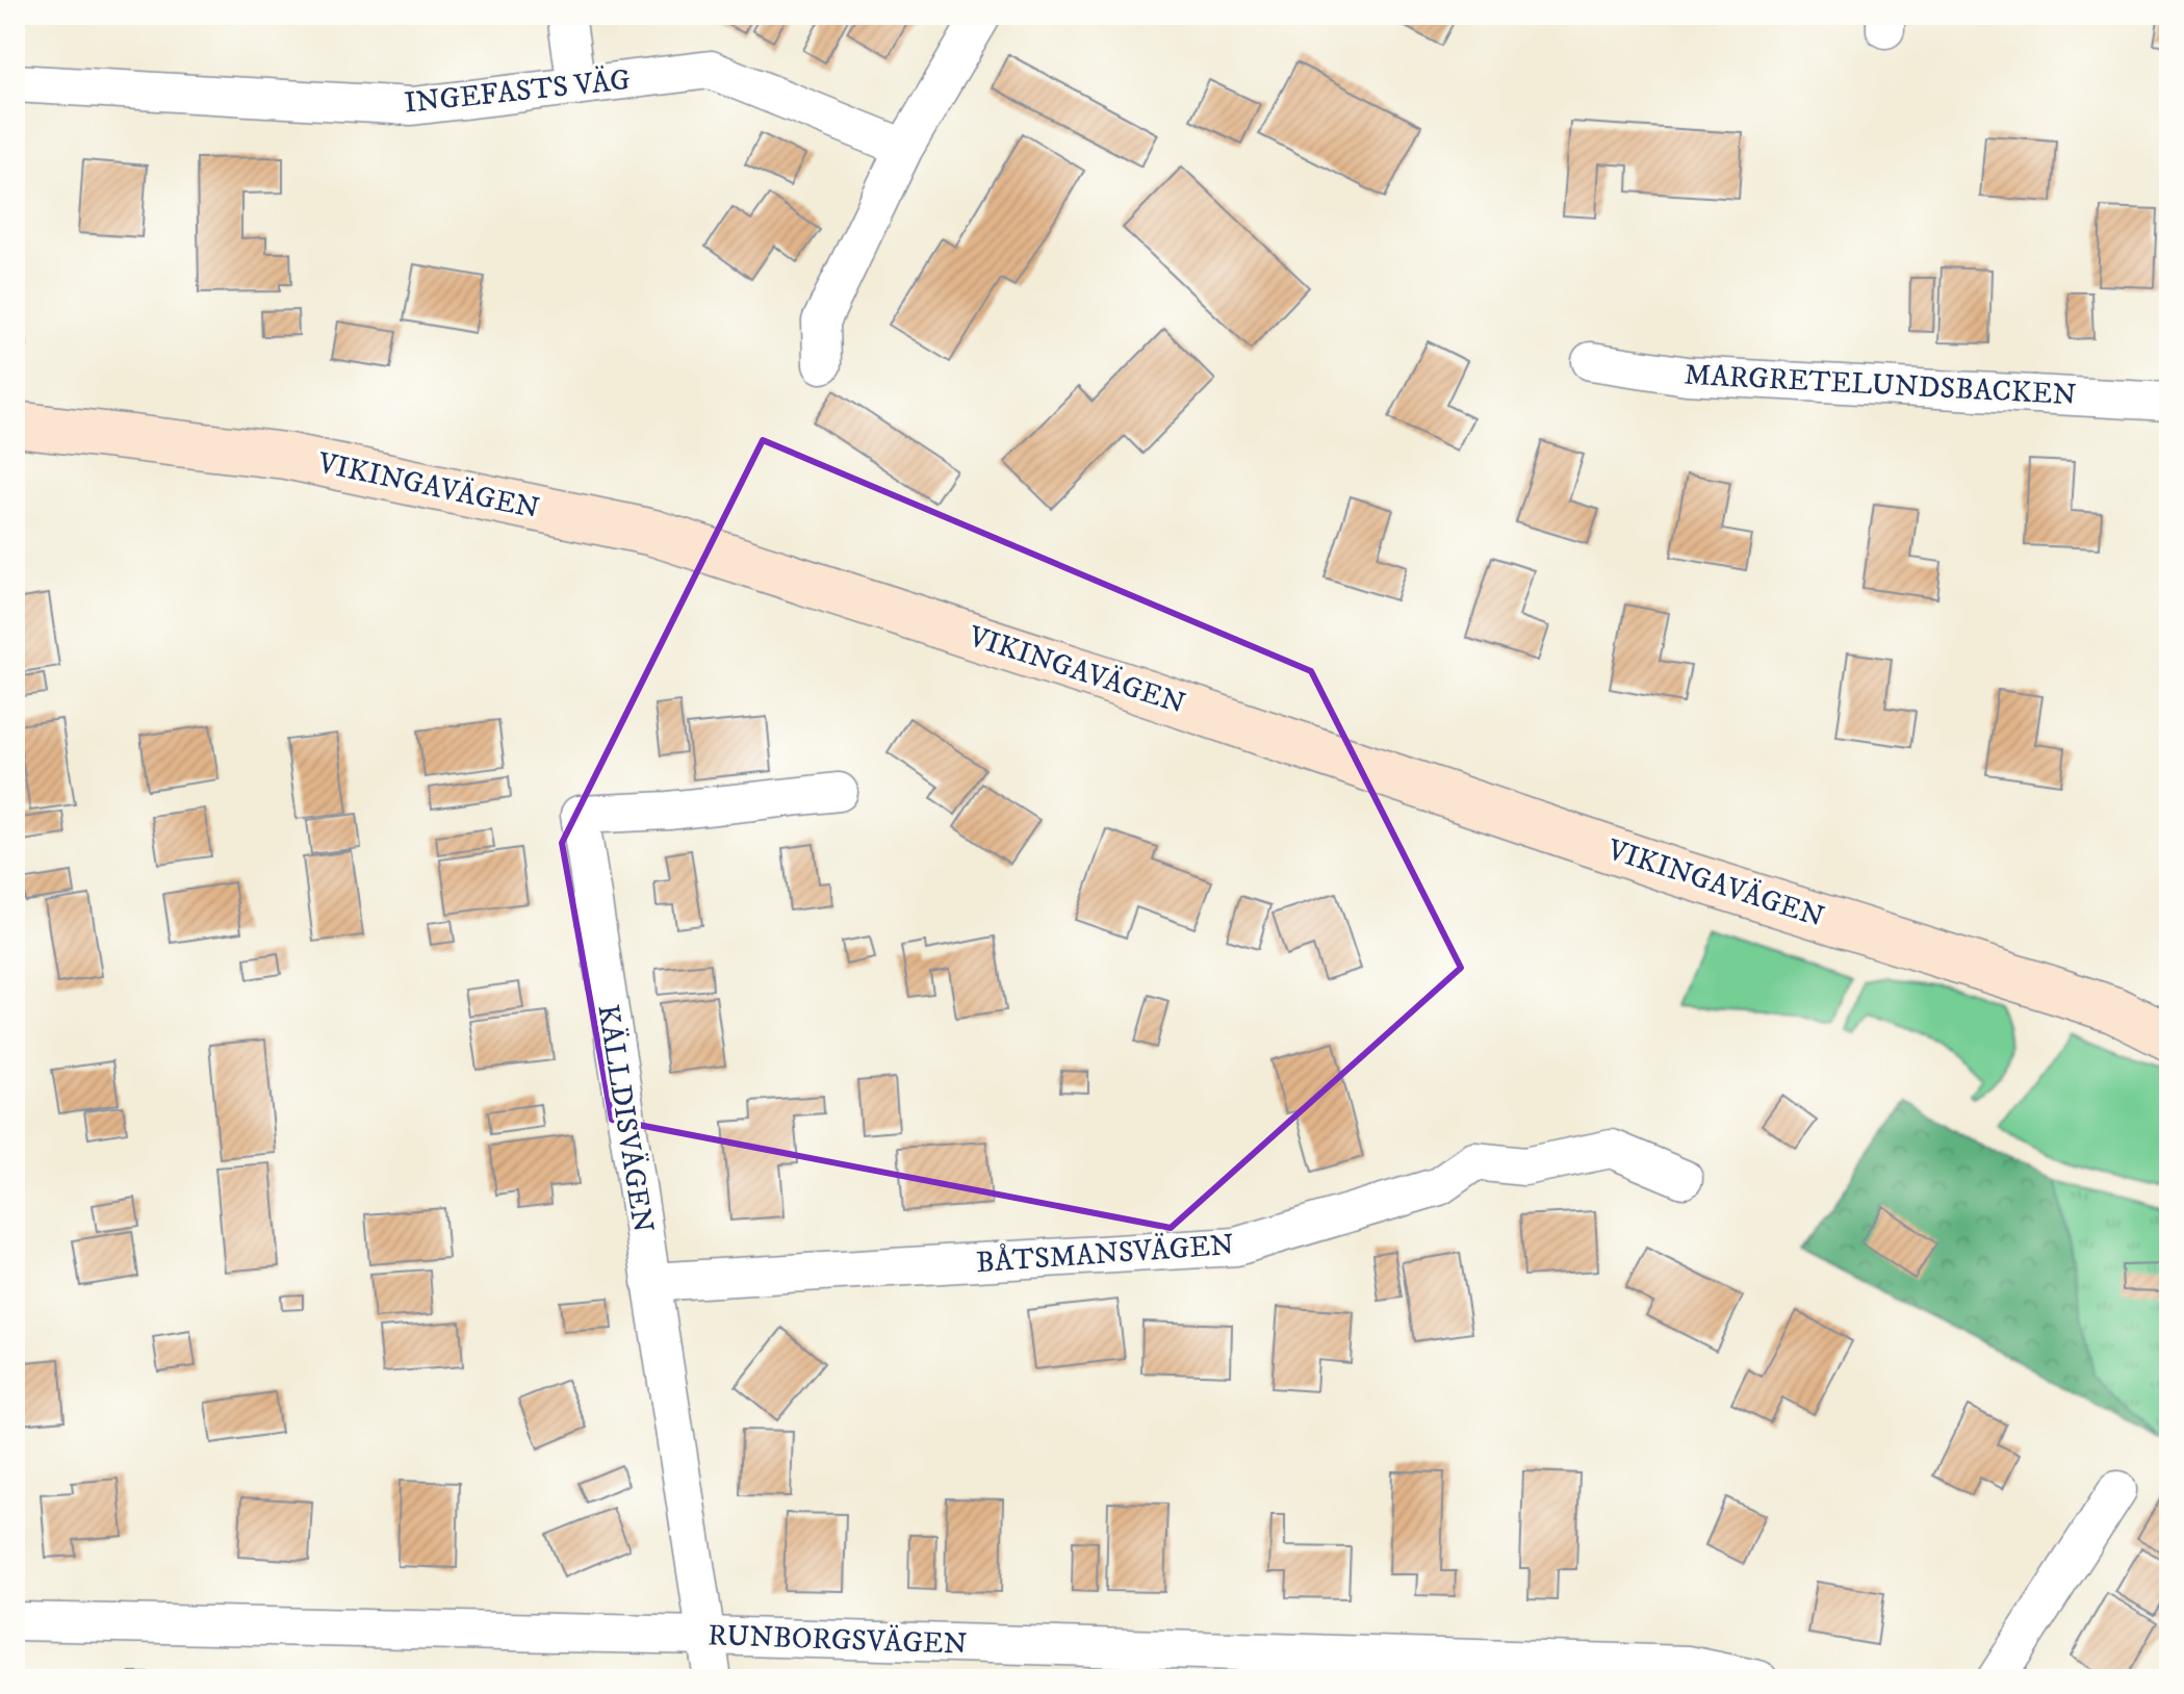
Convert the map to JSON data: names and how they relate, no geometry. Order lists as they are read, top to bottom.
{
  "streets": {
    "main road": ["VIKINGAVÄGEN"],
    "street": [
      "INGEFASTS VÄG",
      "MARGRETELUNDSBACKEN",
      "KÄLLDISVÄGEN",
      "BÅTSMANSVÄGEN",
      "RUNBORGSVÄGEN"
    ]
  },
  "crossings": [
    ["KÄLLDISVÄGEN", "BÅTSMANSVÄGEN"],
    ["KÄLLDISVÄGEN", "RUNBORGSVÄGEN"]
  ]
}
